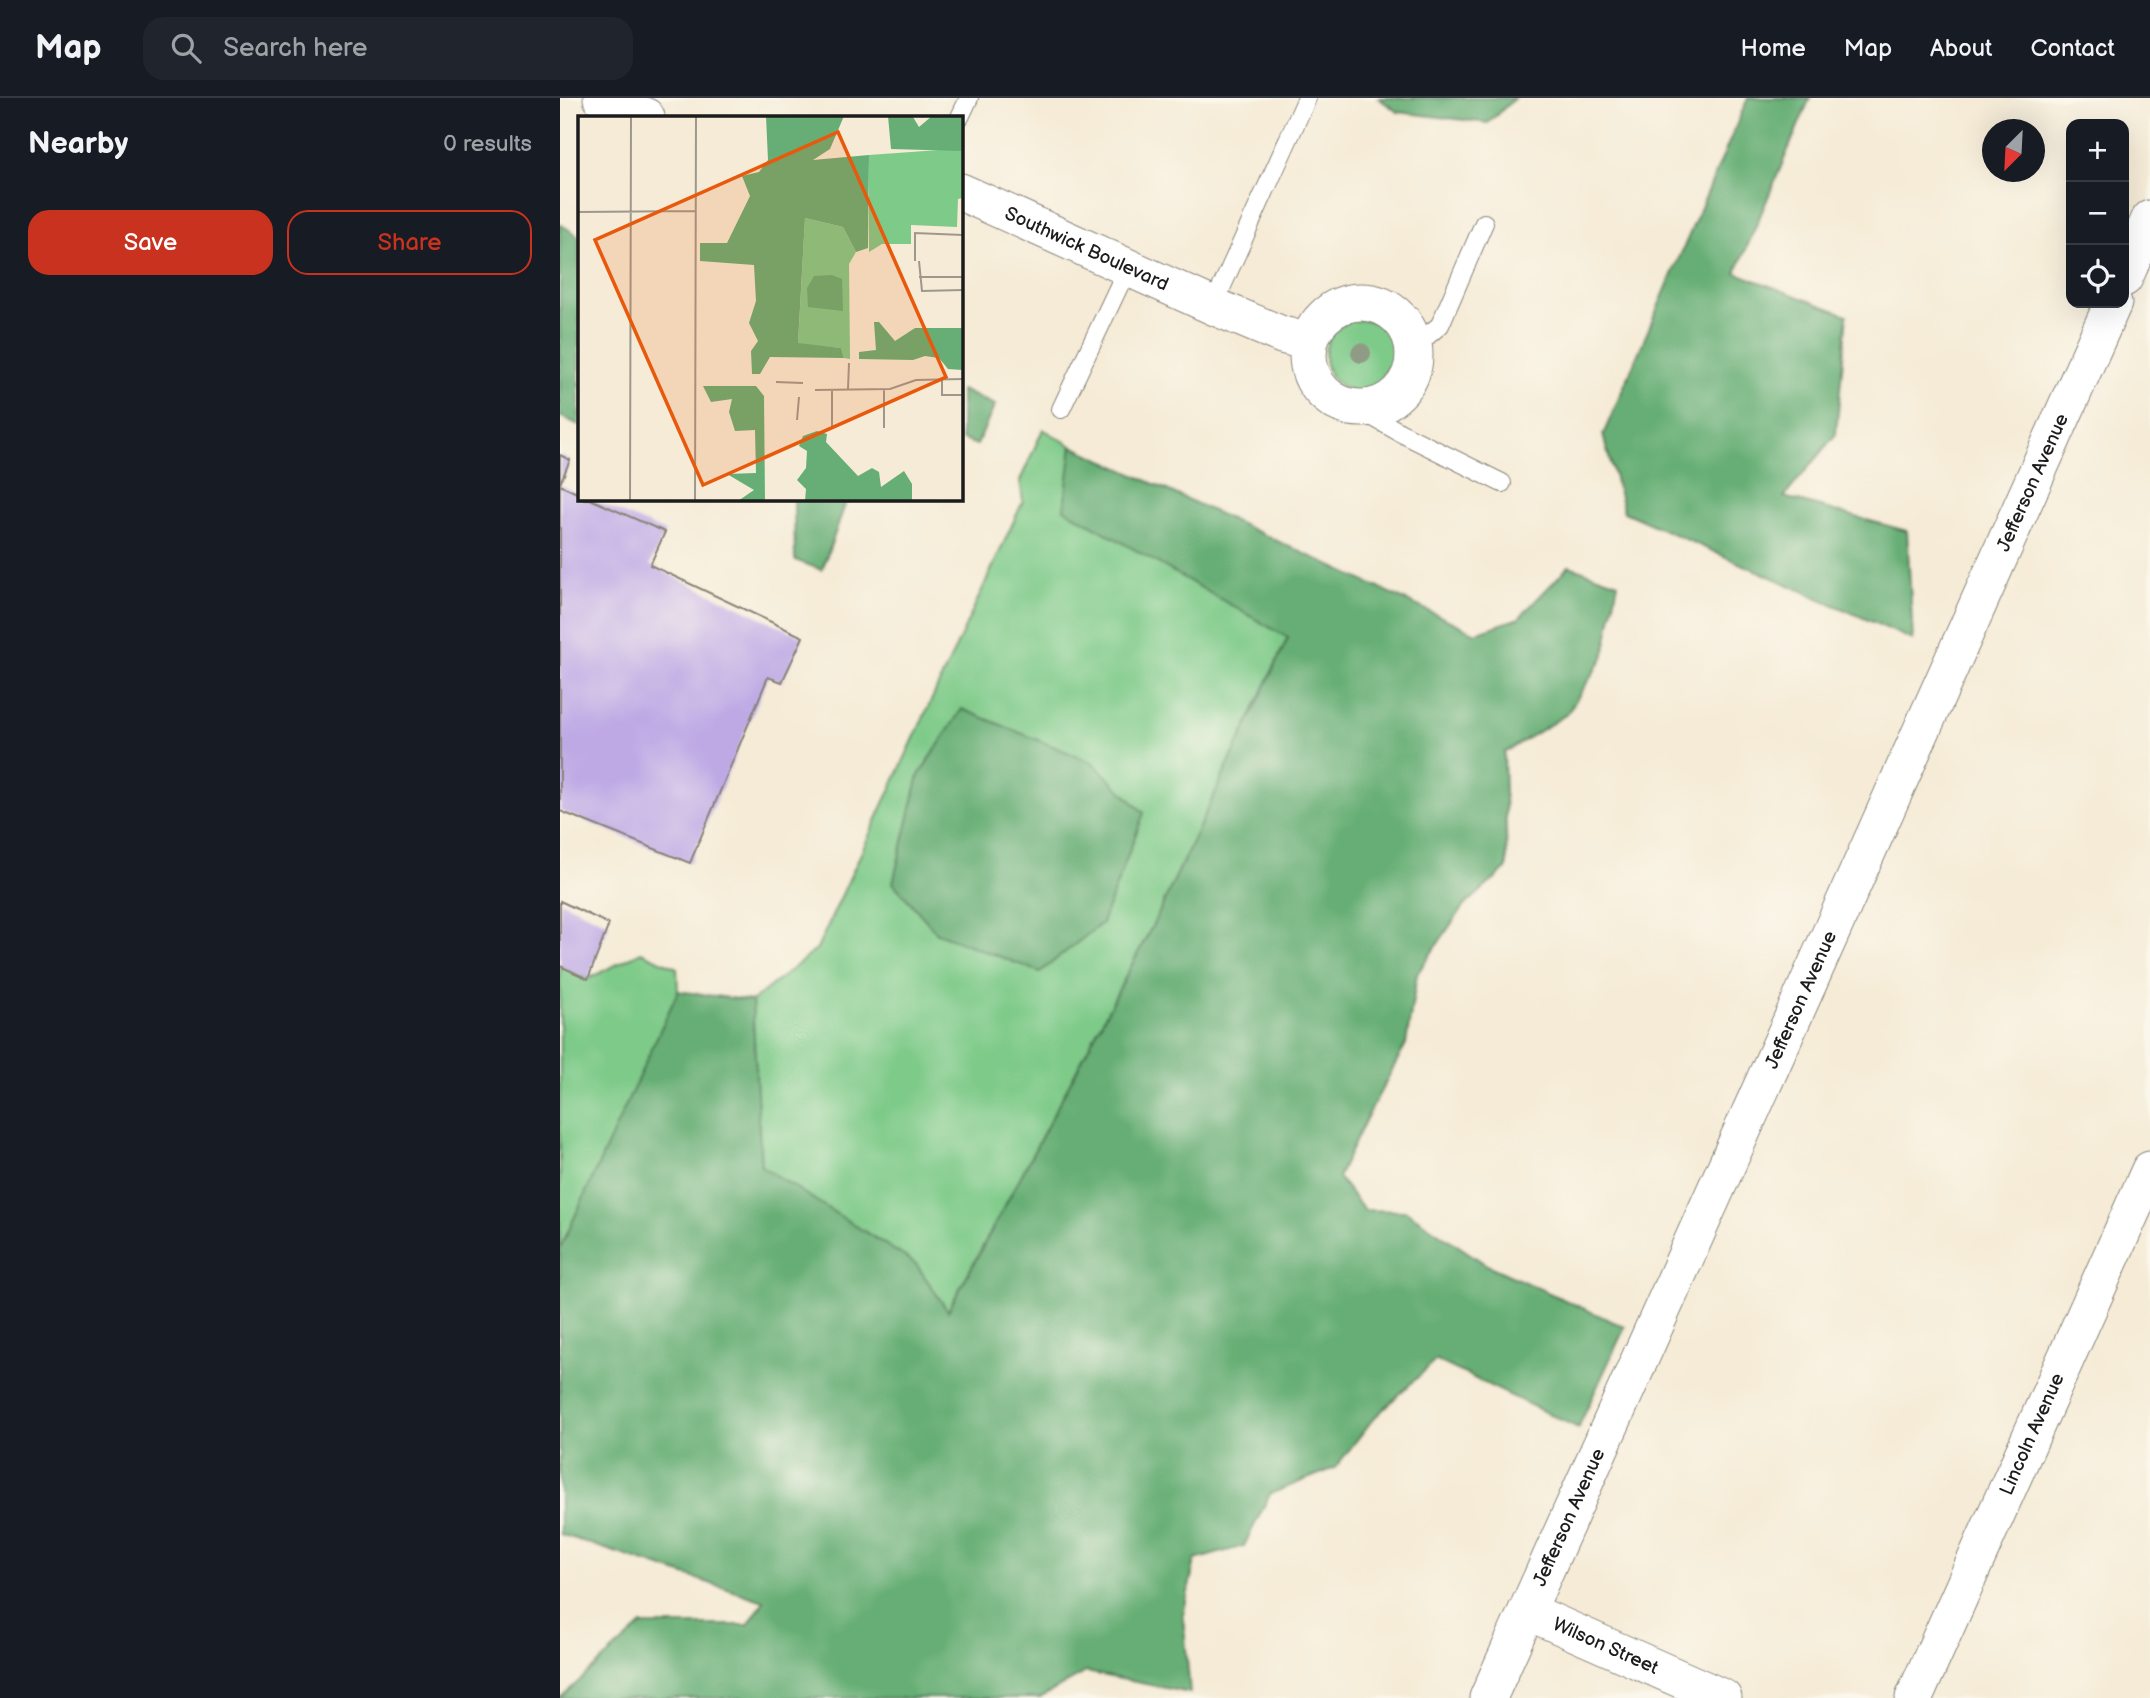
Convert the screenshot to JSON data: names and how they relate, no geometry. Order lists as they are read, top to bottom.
{
  "streets": {
    "street": [
      "Southwick Boulevard",
      "Jefferson Avenue",
      "Lincoln Avenue",
      "Wilson Street"
    ]
  },
  "crossings": [
    ["Jefferson Avenue", "Wilson Street"]
  ],
  "north": "bottom left",
  "page": {
    "header": "Map",
    "search": "Search here",
    "nav": [
      "Home",
      "Map",
      "About",
      "Contact"
    ],
    "heading": ["Nearby", "0 results"],
    "map_buttons": ["+", "−"],
    "buttons": ["Save", "Share"]
  }
}
